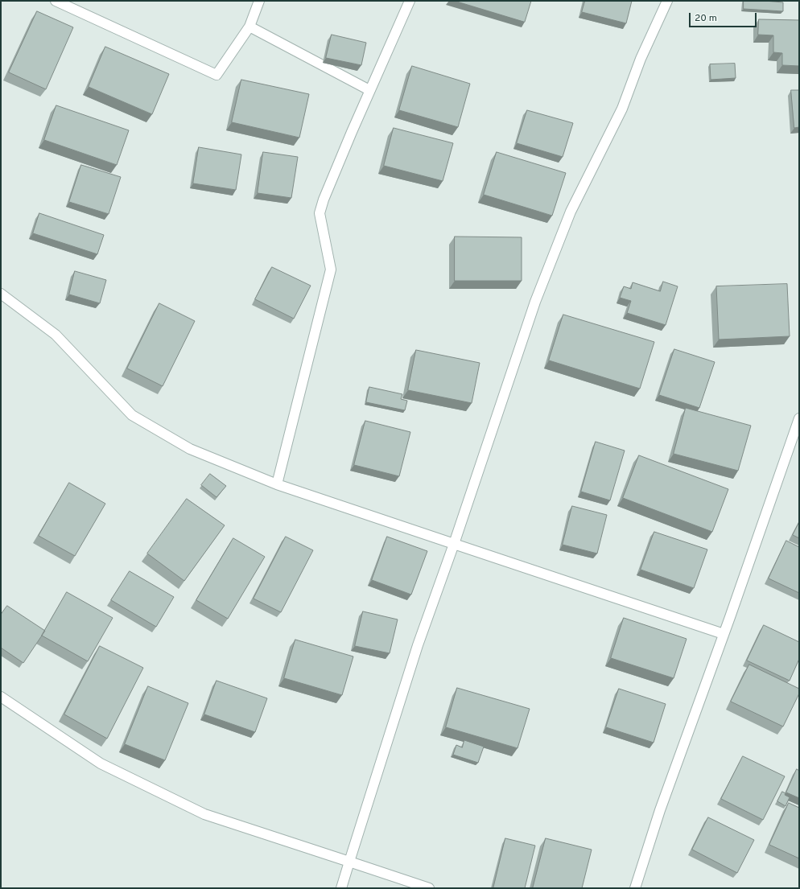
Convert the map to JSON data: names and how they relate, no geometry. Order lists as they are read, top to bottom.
{
  "scale_bar": "20 m"
}
